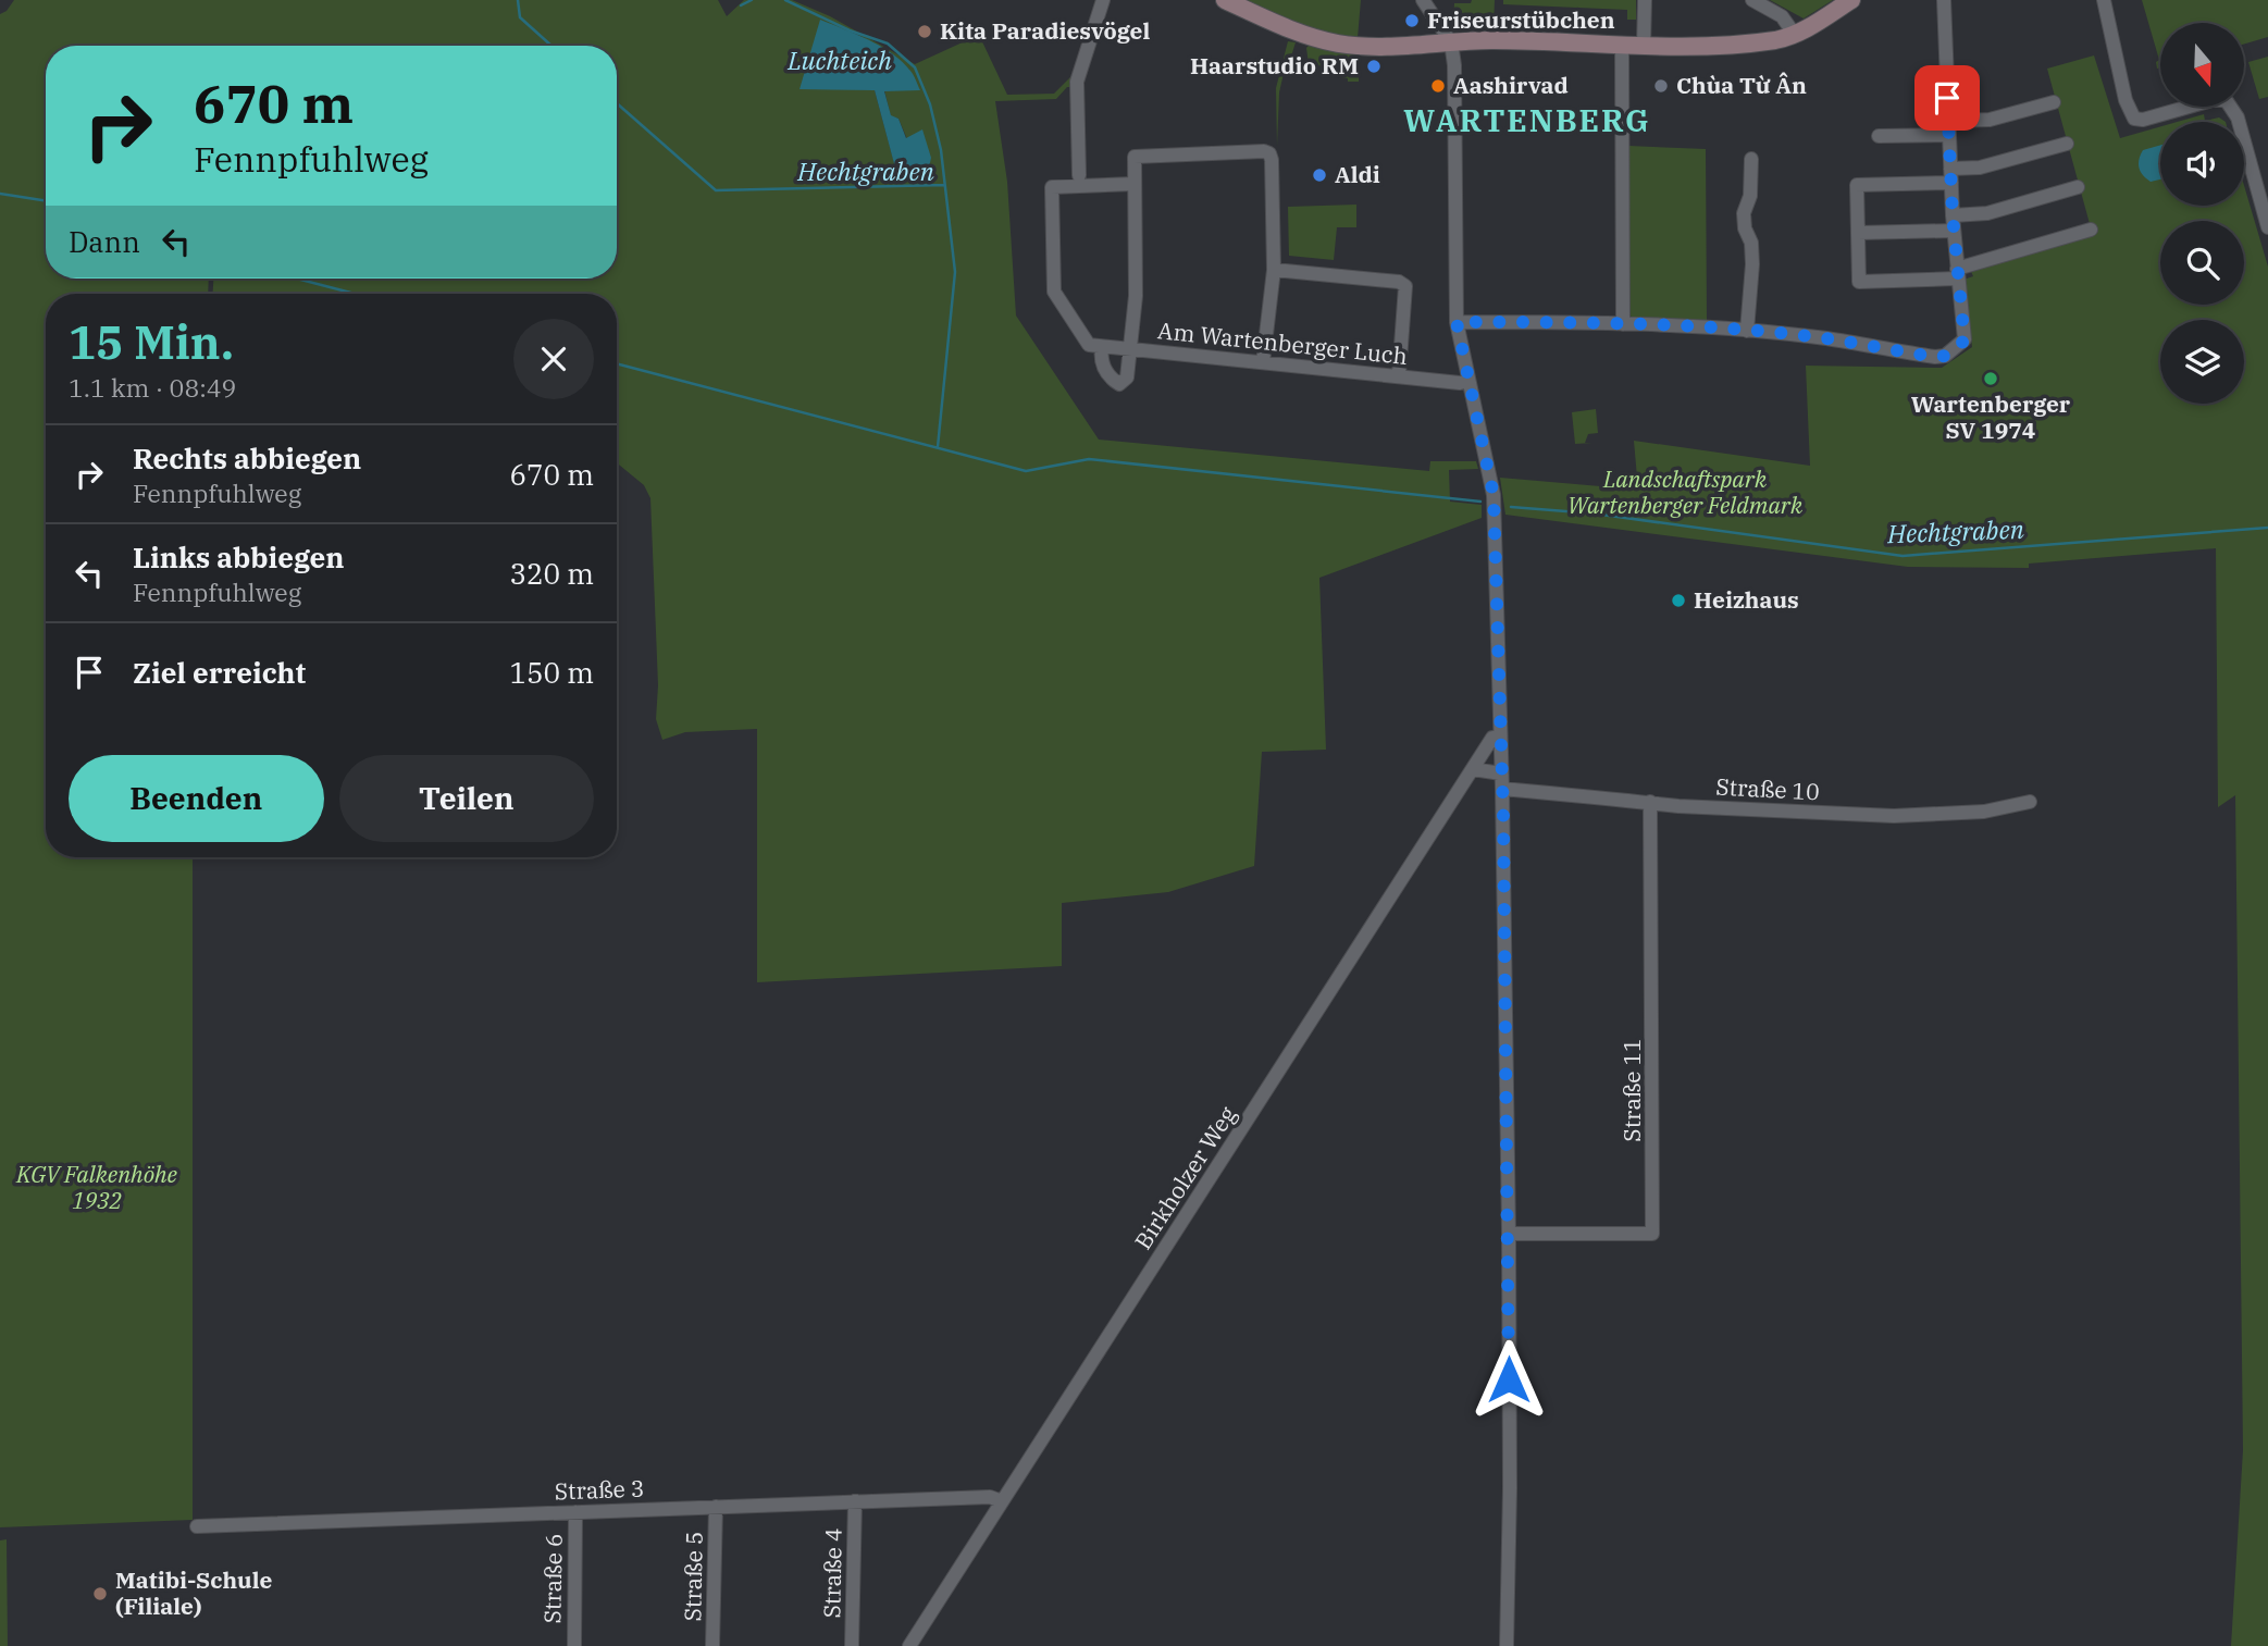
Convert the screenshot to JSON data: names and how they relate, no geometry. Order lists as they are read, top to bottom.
{
  "streets": {
    "street": [
      "Am Wartenberger Luch",
      "Straße 10",
      "Straße 11",
      "Birkholzer Weg",
      "Straße 3",
      "Straße 4",
      "Straße 5",
      "Straße 6"
    ]
  },
  "crossings": [
    ["Straße 10", "Straße 11"],
    ["Birkholzer Weg", "Straße 3"],
    ["Straße 3", "Straße 4"],
    ["Straße 3", "Straße 5"],
    ["Straße 3", "Straße 6"]
  ],
  "districts": ["WARTENBERG"],
  "water": ["Luchteich", "Hechtgraben"],
  "parks": ["Landschaftspark Wartenberger Feldmark", "KGV Falkenhöhe 1932"],
  "places": [
    "Friseurstübchen",
    "Kita Paradiesvögel",
    "Haarstudio RM",
    "Aashirvad",
    "Chùa Từ Ân",
    "Aldi",
    "Wartenberger SV 1974",
    "Heizhaus",
    "Matibi-Schule (Filiale)"
  ],
  "north": "bottom",
  "page": {
    "turn": ["670 m", "Fennpfuhlweg"],
    "then": "Dann",
    "heading": ["15 Min.", "1.1 km · 08:49"],
    "list": [
      {
        "name": "Rechts abbiegen",
        "note": "Fennpfuhlweg",
        "value": "670 m"
      },
      {
        "name": "Links abbiegen",
        "note": "Fennpfuhlweg",
        "value": "320 m"
      },
      {
        "name": "Ziel erreicht",
        "value": "150 m"
      }
    ],
    "buttons": ["Beenden", "Teilen"]
  }
}
